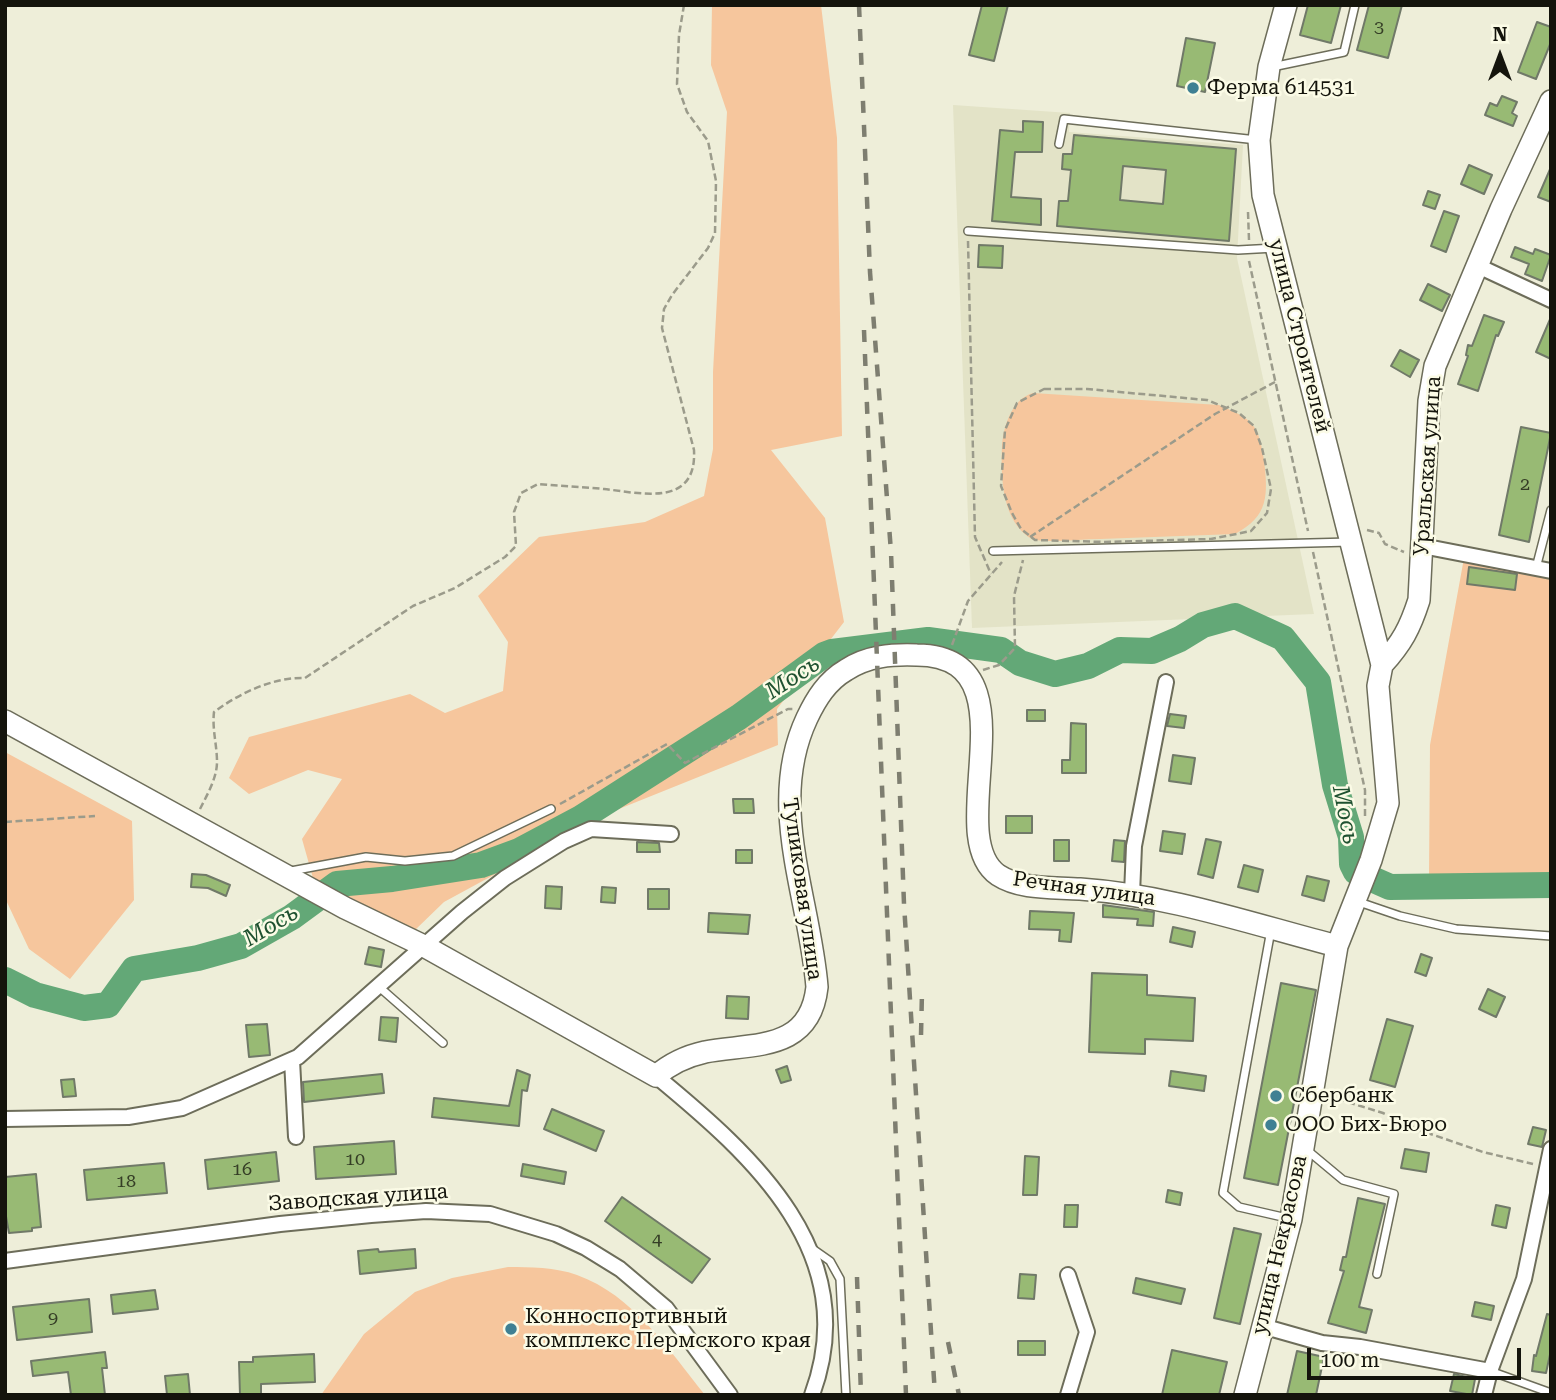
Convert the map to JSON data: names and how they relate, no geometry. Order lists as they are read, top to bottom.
{
  "streets": {
    "street": [
      "улица Строителей",
      "Уральская улица",
      "Тупиковая улица",
      "Речная улица",
      "Заводская улица",
      "улица Некрасова"
    ]
  },
  "crossings": [
    ["улица Строителей", "Уральская улица"],
    ["улица Строителей", "улица Некрасова"],
    ["Уральская улица", "улица Некрасова"],
    ["Тупиковая улица", "Речная улица"],
    ["Речная улица", "улица Некрасова"]
  ],
  "water": ["Мось"],
  "places": [
    "Ферма 614531",
    "Сбербанк",
    "ООО Бих-Бюро",
    "Конноспортивный комплекс Пермского края"
  ],
  "house_numbers": [
    "3",
    "2",
    "10",
    "16",
    "18",
    "4",
    "9"
  ],
  "scale_bar": "100 m",
  "north": "top"
}
